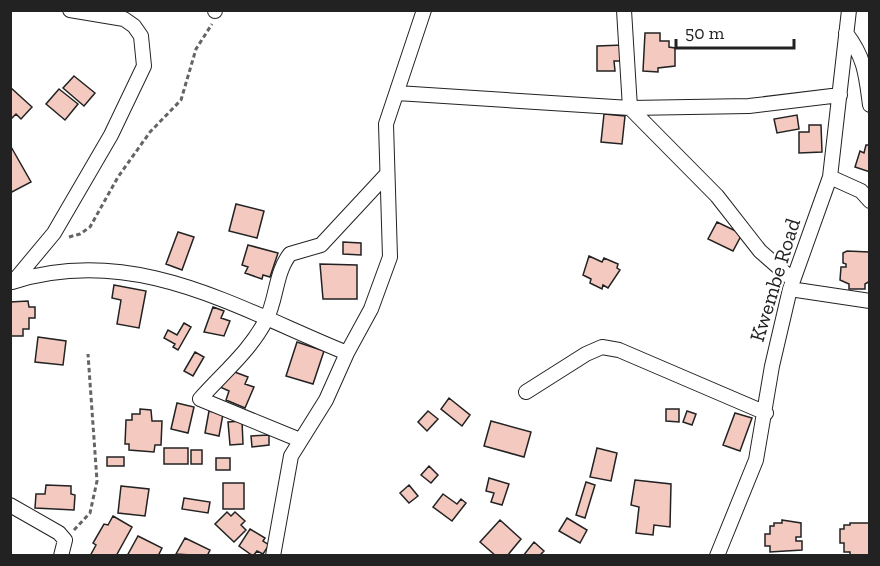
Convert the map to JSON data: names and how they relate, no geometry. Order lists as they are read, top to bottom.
{
  "streets": {
    "street": ["Kwembe Road"]
  },
  "scale_bar": "50 m"
}
